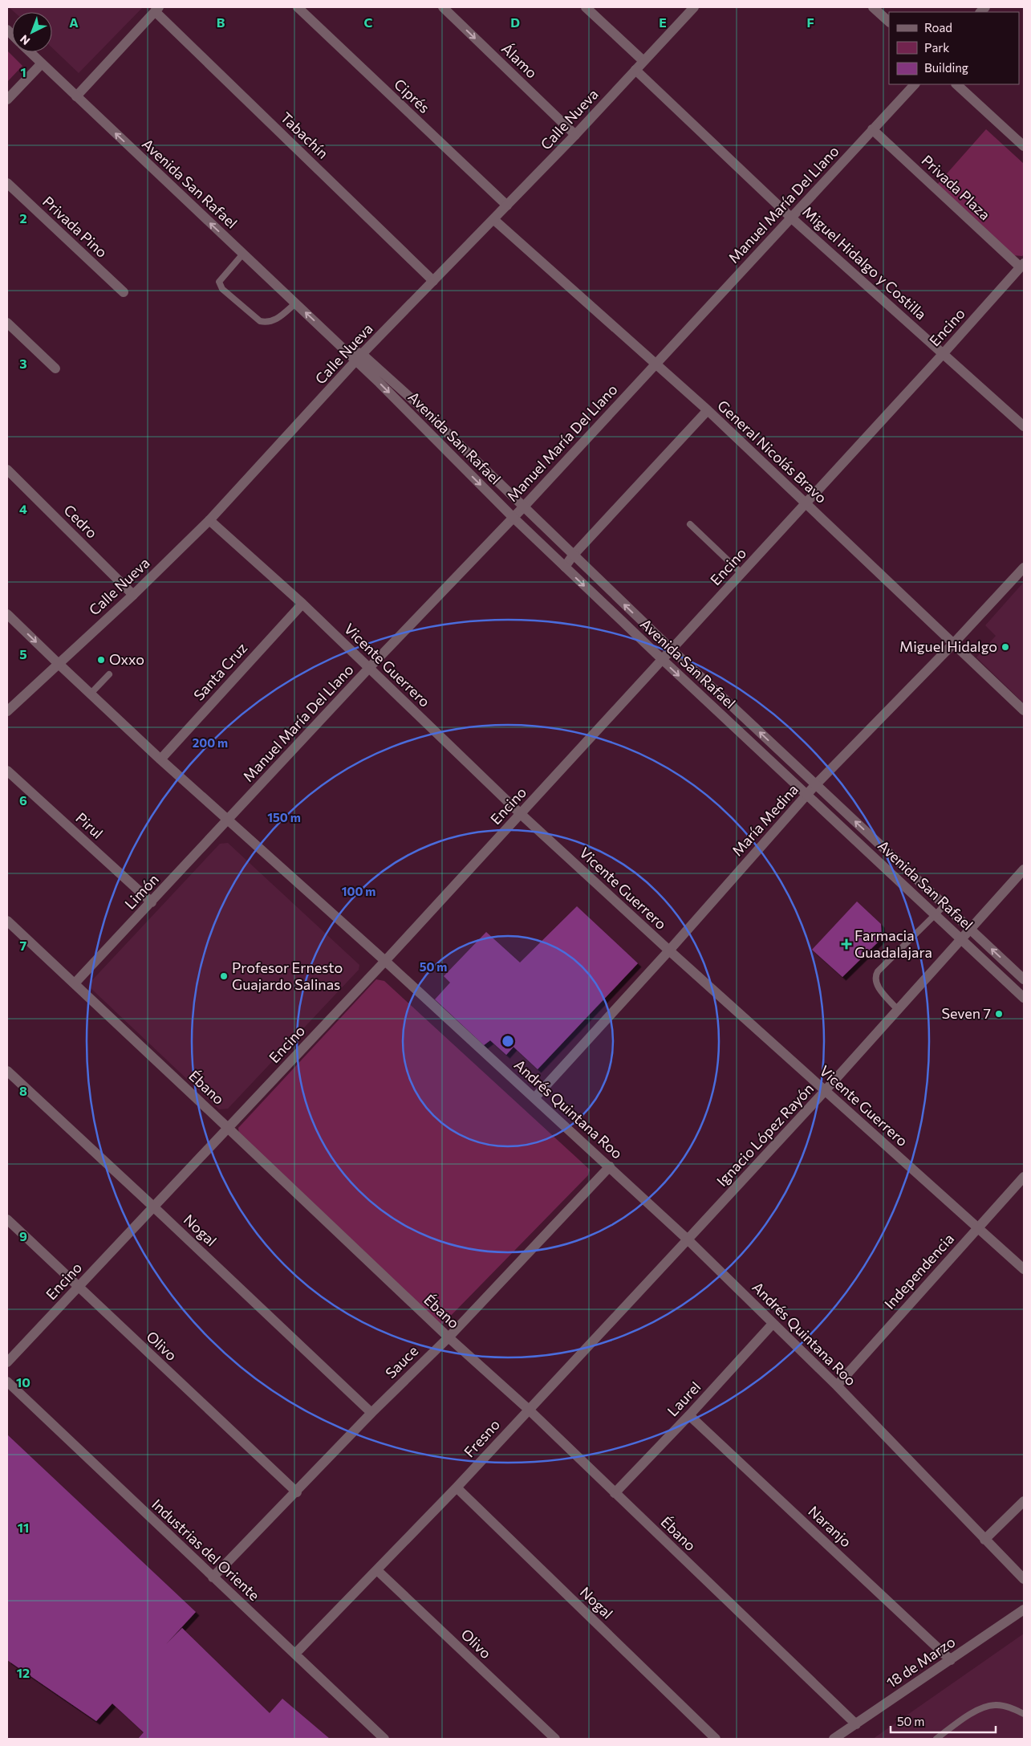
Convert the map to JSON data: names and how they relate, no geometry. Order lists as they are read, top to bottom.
{
  "streets": {
    "street": [
      "Álamo",
      "Ciprés",
      "Calle Nueva",
      "Tabachín",
      "Avenida San Rafael",
      "Privada Plaza",
      "Manuel María Del Llano",
      "Privada Pino",
      "Miguel Hidalgo y Costilla",
      "Encino",
      "General Nicolás Bravo",
      "Cedro",
      "Vicente Guerrero",
      "Santa Cruz",
      "María Medina",
      "Pirul",
      "Limón",
      "Ébano",
      "Andrés Quintana Roo",
      "Ignacio López Rayón",
      "Nogal",
      "Independencia",
      "Olivo",
      "Sauce",
      "Laurel",
      "Fresno",
      "Naranjo",
      "Industrias del Oriente",
      "18 de Marzo"
    ]
  },
  "crossings": [
    ["Álamo", "Calle Nueva"],
    ["Ciprés", "Calle Nueva"],
    ["Calle Nueva", "Tabachín"],
    ["Calle Nueva", "Avenida San Rafael"],
    ["Calle Nueva", "Miguel Hidalgo y Costilla"],
    ["Calle Nueva", "General Nicolás Bravo"],
    ["Calle Nueva", "Cedro"],
    ["Calle Nueva", "Vicente Guerrero"],
    ["Calle Nueva", "Andrés Quintana Roo"],
    ["Avenida San Rafael", "Manuel María Del Llano"],
    ["Avenida San Rafael", "Encino"],
    ["Avenida San Rafael", "María Medina"],
    ["Avenida San Rafael", "Ignacio López Rayón"],
    ["Privada Plaza", "Manuel María Del Llano"],
    ["Privada Plaza", "Encino"],
    ["Manuel María Del Llano", "Miguel Hidalgo y Costilla"],
    ["Manuel María Del Llano", "General Nicolás Bravo"],
    ["Manuel María Del Llano", "Vicente Guerrero"],
    ["Manuel María Del Llano", "Limón"],
    ["Manuel María Del Llano", "Andrés Quintana Roo"],
    ["Miguel Hidalgo y Costilla", "Encino"],
    ["Encino", "General Nicolás Bravo"],
    ["Encino", "Vicente Guerrero"],
    ["Encino", "Ébano"],
    ["Encino", "Andrés Quintana Roo"],
    ["Encino", "Nogal"],
    ["Encino", "Olivo"],
    ["General Nicolás Bravo", "María Medina"],
    ["Vicente Guerrero", "Santa Cruz"],
    ["Vicente Guerrero", "María Medina"],
    ["Vicente Guerrero", "Ignacio López Rayón"],
    ["Vicente Guerrero", "Independencia"],
    ["Santa Cruz", "Andrés Quintana Roo"],
    ["María Medina", "Andrés Quintana Roo"],
    ["Pirul", "Limón"],
    ["Limón", "Ébano"],
    ["Limón", "Andrés Quintana Roo"],
    ["Ébano", "Sauce"],
    ["Ébano", "Laurel"],
    ["Ébano", "Fresno"],
    ["Ébano", "18 de Marzo"],
    ["Andrés Quintana Roo", "Ignacio López Rayón"],
    ["Andrés Quintana Roo", "Independencia"],
    ["Andrés Quintana Roo", "Sauce"],
    ["Andrés Quintana Roo", "Laurel"],
    ["Andrés Quintana Roo", "Fresno"],
    ["Ignacio López Rayón", "Fresno"],
    ["Nogal", "Sauce"],
    ["Nogal", "Fresno"],
    ["Olivo", "Sauce"],
    ["Olivo", "Fresno"],
    ["Sauce", "Industrias del Oriente"],
    ["Laurel", "Naranjo"],
    ["Fresno", "Industrias del Oriente"],
    ["Naranjo", "18 de Marzo"]
  ],
  "one_way": ["Álamo"],
  "places": {
    "other": [
      "Miguel Hidalgo",
      "Oxxo",
      "Profesor Ernesto Guajardo Salinas",
      "Seven 7"
    ],
    "health": ["Farmacia Guadalajara"]
  },
  "legend": ["Road", "Park", "Building"],
  "scale_bar": "50 m",
  "north": "bottom left",
  "grid": {
    "columns": [
      "A",
      "B",
      "C",
      "D",
      "E",
      "F"
    ],
    "rows": [
      "1",
      "2",
      "3",
      "4",
      "5",
      "6",
      "7",
      "8",
      "9",
      "10",
      "11",
      "12"
    ]
  },
  "rings": [
    "200 m",
    "150 m",
    "100 m",
    "50 m"
  ]
}
